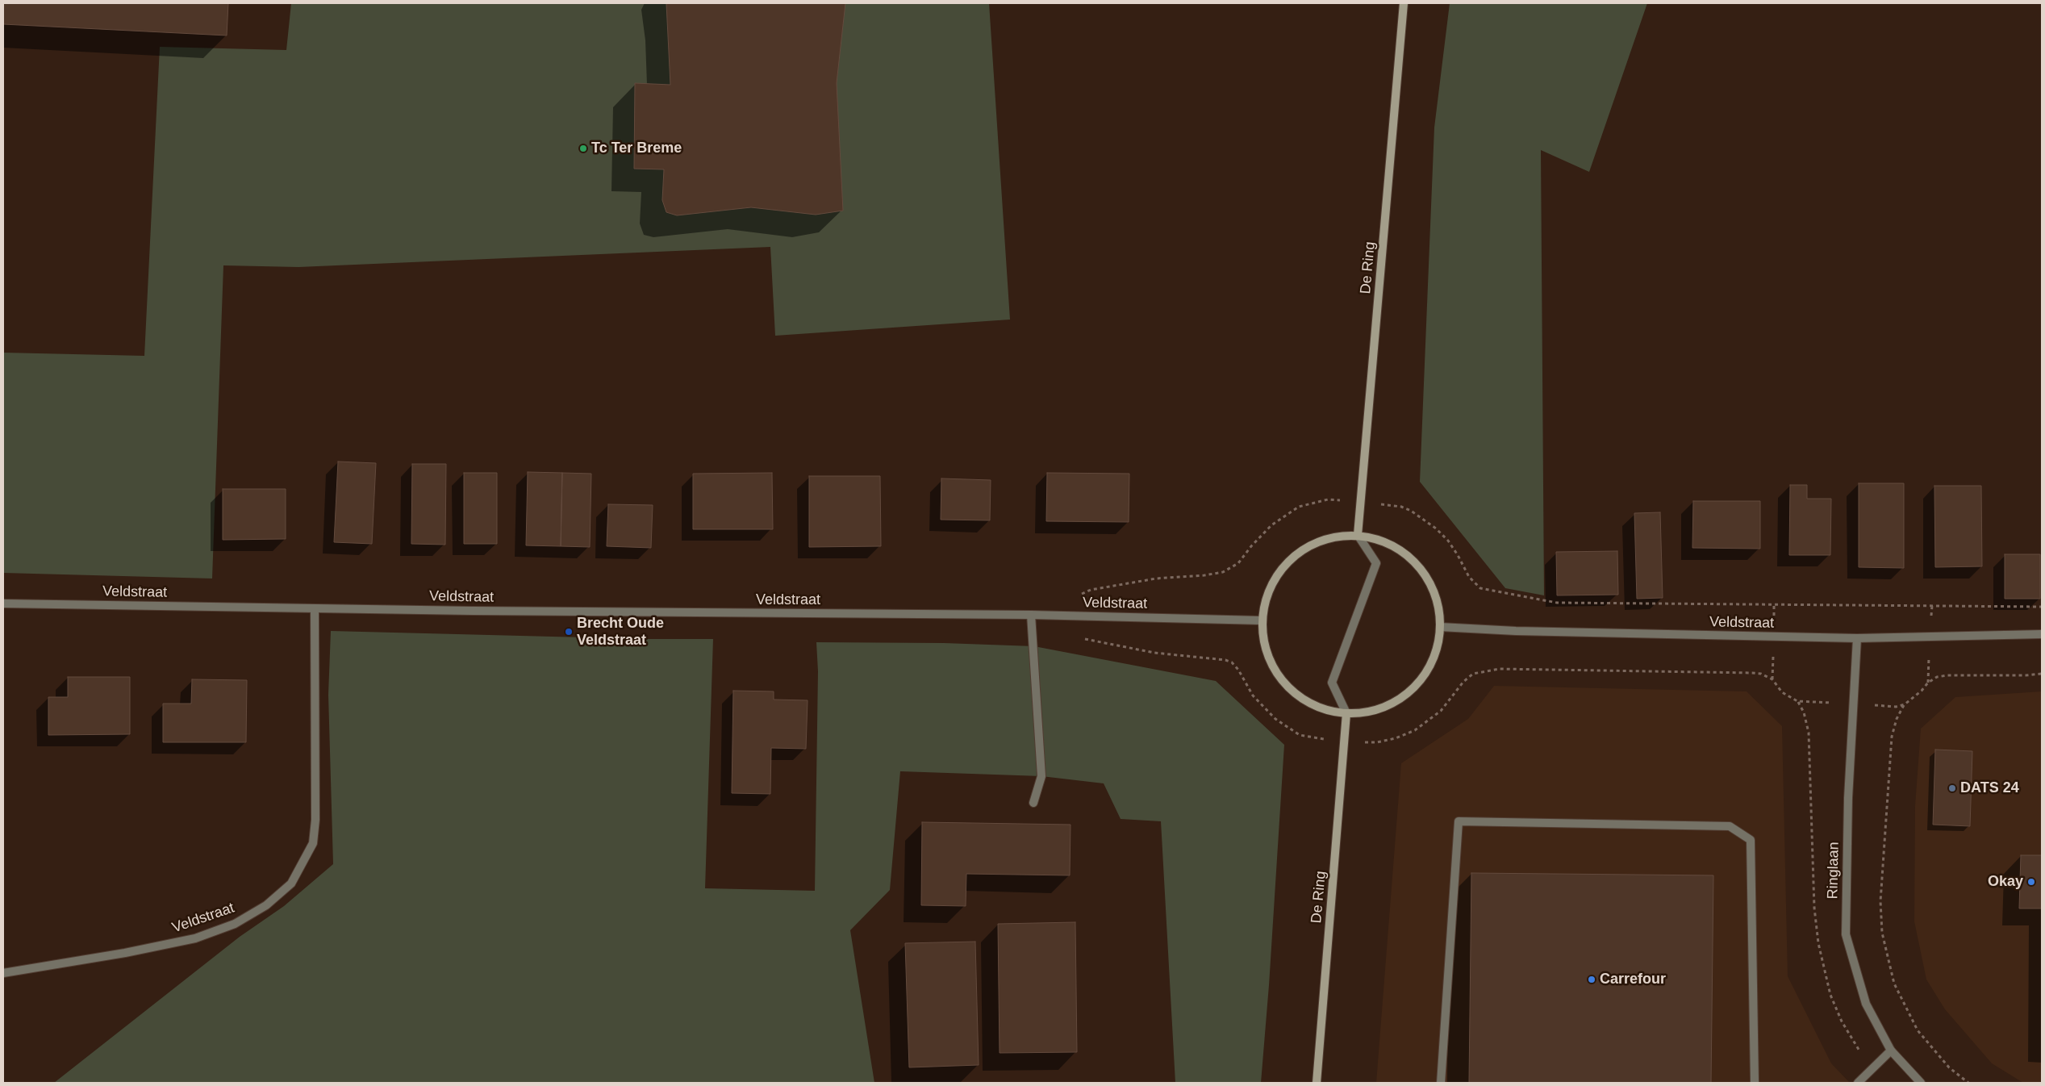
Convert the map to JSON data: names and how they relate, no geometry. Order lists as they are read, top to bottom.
{
  "streets": {
    "main road": ["De Ring"],
    "street": ["Veldstraat", "Ringlaan"]
  },
  "crossings": [
    ["Veldstraat", "Ringlaan"]
  ],
  "places": [
    "Tc Ter Breme",
    "Brecht Oude Veldstraat",
    "DATS 24",
    "Okay",
    "Carrefour"
  ]
}
